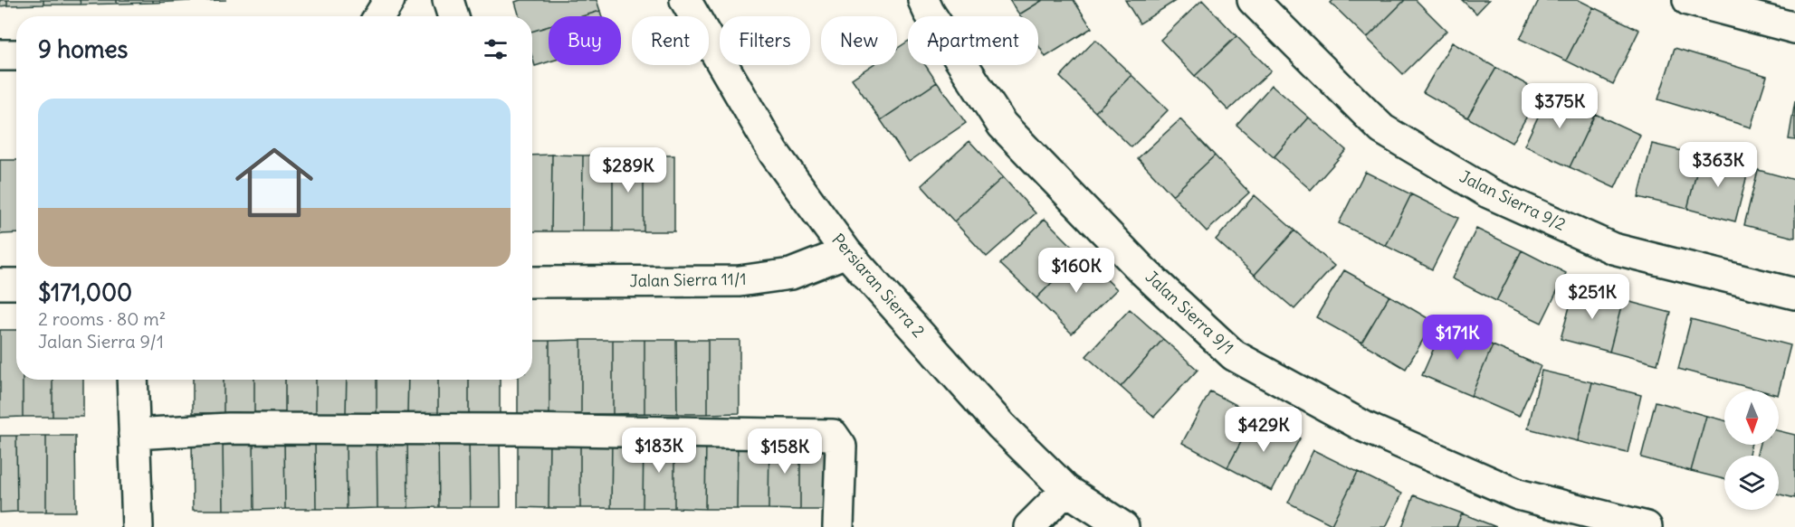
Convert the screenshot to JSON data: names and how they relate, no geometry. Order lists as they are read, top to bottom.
{
  "streets": {
    "street": [
      "Jalan Sierra 9/2",
      "Jalan Sierra 11/1",
      "Persiaran Sierra 2",
      "Jalan Sierra 9/1"
    ]
  },
  "crossings": [
    ["Jalan Sierra 11/1", "Persiaran Sierra 2"]
  ],
  "north": "bottom",
  "page": {
    "chip": [
      "Buy",
      "Rent",
      "Filters",
      "New",
      "Apartment"
    ],
    "heading": "9 homes",
    "list": [
      {
        "name": "$171,000",
        "note": "2 rooms · 80 m² · Jalan Sierra 9/1"
      }
    ],
    "price": [
      "$375K",
      "$363K",
      "$289K",
      "$160K",
      "$251K",
      "$171K",
      "$429K",
      "$183K",
      "$158K"
    ]
  }
}
